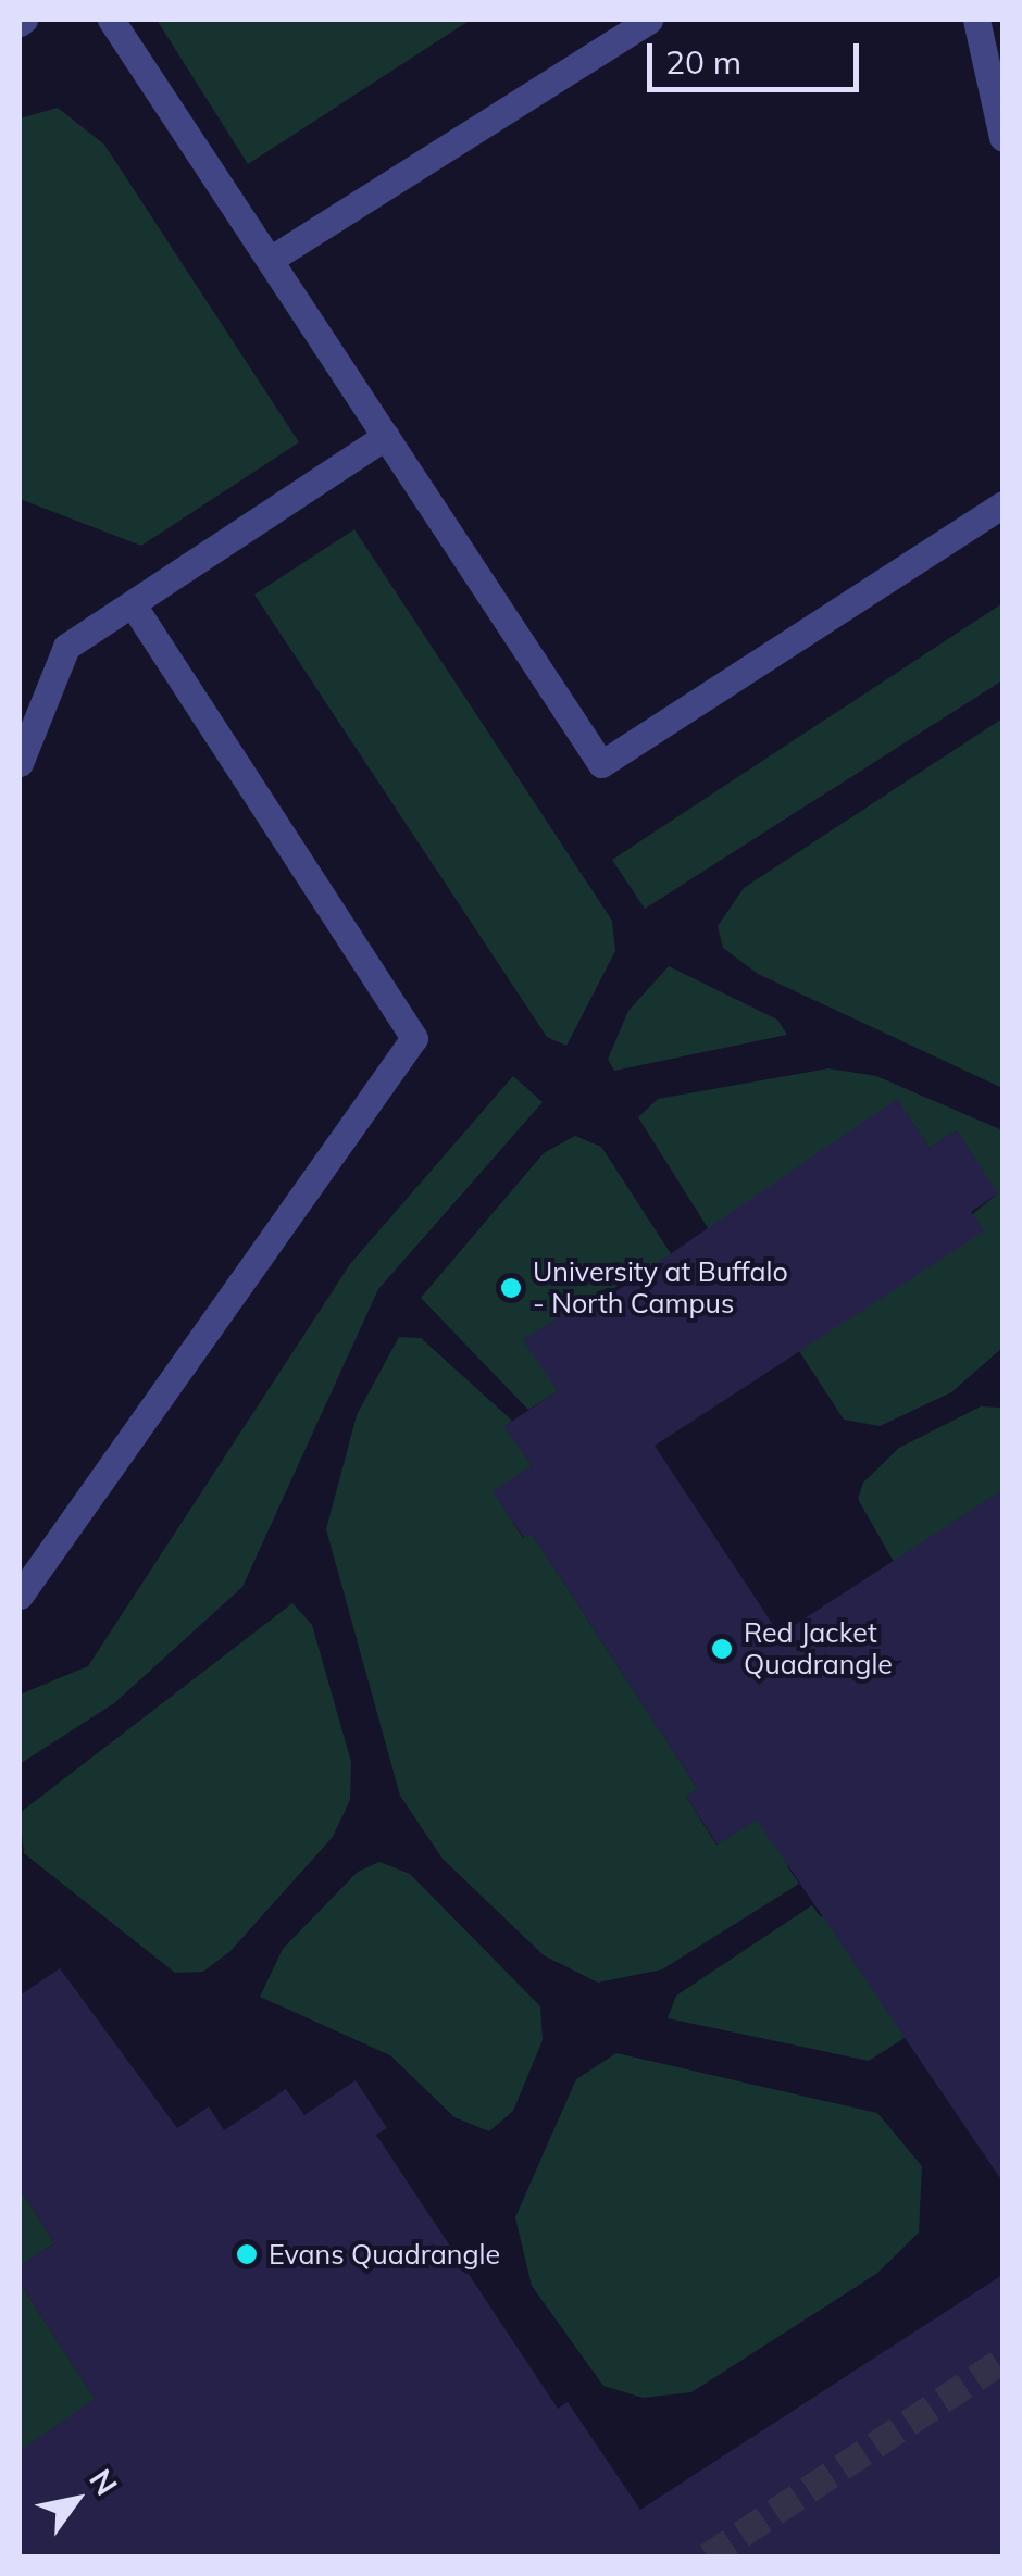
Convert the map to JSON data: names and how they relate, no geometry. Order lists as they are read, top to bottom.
{
  "places": ["University at Buffalo - North Campus", "Red Jacket Quadrangle", "Evans Quadrangle"],
  "scale_bar": "20 m",
  "north": "top right"
}
